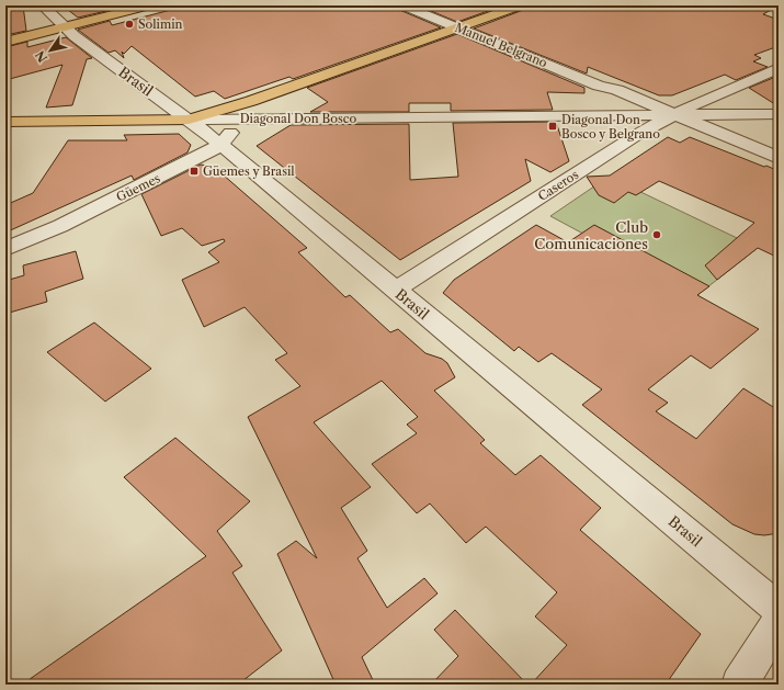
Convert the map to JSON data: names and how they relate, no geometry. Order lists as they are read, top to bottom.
{
  "streets": {
    "main road": ["Diagonal Don Bosco"],
    "street": [
      "Manuel Belgrano",
      "Brasil",
      "Caseros",
      "Güemes"
    ]
  },
  "crossings": [
    ["Manuel Belgrano", "Diagonal Don Bosco"],
    ["Manuel Belgrano", "Caseros"],
    ["Brasil", "Diagonal Don Bosco"],
    ["Brasil", "Caseros"],
    ["Brasil", "Güemes"],
    ["Diagonal Don Bosco", "Caseros"],
    ["Diagonal Don Bosco", "Güemes"]
  ],
  "places": {
    "other": ["Solimin", "Club Comunicaciones"],
    "transit": ["Diagonal Don Bosco y Belgrano", "Güemes y Brasil"]
  },
  "north": "bottom left"
}
